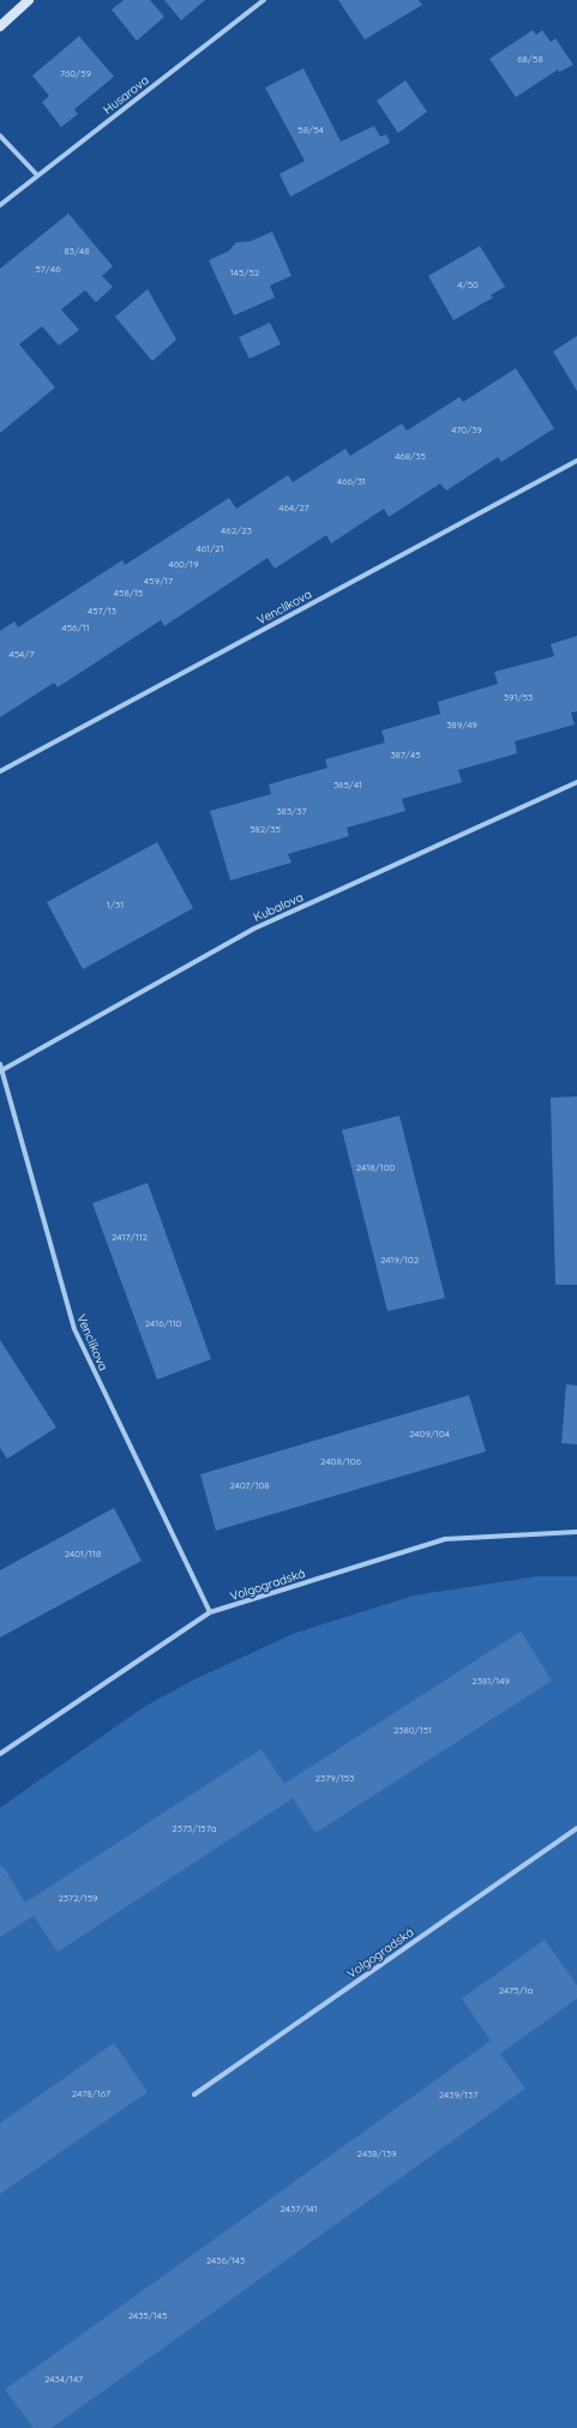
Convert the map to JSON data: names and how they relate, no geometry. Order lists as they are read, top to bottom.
{
  "streets": {
    "street": [
      "Husarova",
      "Venclíkova",
      "Kubalova",
      "Volgogradská"
    ]
  },
  "crossings": [
    ["Venclíkova", "Kubalova"],
    ["Venclíkova", "Volgogradská"]
  ],
  "house_numbers": [
    "68/58",
    "760/59",
    "58/54",
    "83/48",
    "57/46",
    "145/52",
    "4/50",
    "470/39",
    "468/35",
    "466/31",
    "464/27",
    "462/23",
    "461/21",
    "460/19",
    "459/17",
    "458/15",
    "457/13",
    "456/11",
    "454/7",
    "391/53",
    "389/49",
    "387/45",
    "385/41",
    "383/37",
    "382/35",
    "1/31",
    "2418/100",
    "2417/112",
    "2419/102",
    "2416/110",
    "2409/104",
    "2408/106",
    "2407/108",
    "2401/118",
    "2381/149",
    "2380/151",
    "2379/153",
    "2373/157a",
    "2372/159",
    "2475/1a",
    "2478/167",
    "2439/137",
    "2438/139",
    "2437/141",
    "2436/143",
    "2435/145",
    "2434/147"
  ]
}
